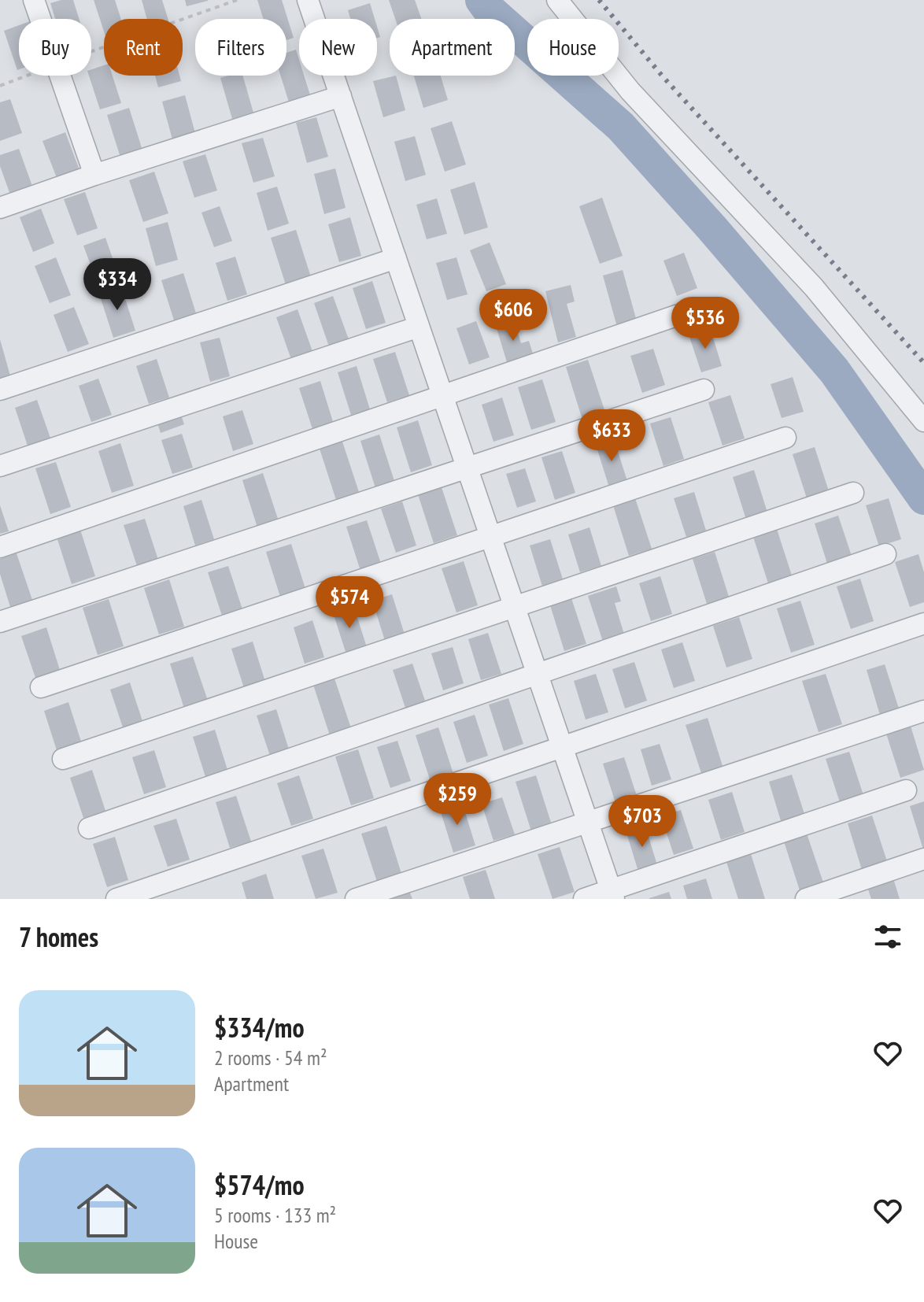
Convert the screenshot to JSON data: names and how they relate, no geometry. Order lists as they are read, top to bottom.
{
  "page": {
    "chip": [
      "Buy",
      "Rent",
      "Filters",
      "New",
      "Apartment",
      "House"
    ],
    "price": [
      "$334",
      "$606",
      "$536",
      "$633",
      "$574",
      "$259",
      "$703"
    ],
    "heading": "7 homes",
    "list": [
      {
        "name": "$334/mo",
        "note": "2 rooms · 54 m² · Apartment"
      },
      {
        "name": "$574/mo",
        "note": "5 rooms · 133 m² · House"
      }
    ]
  }
}
